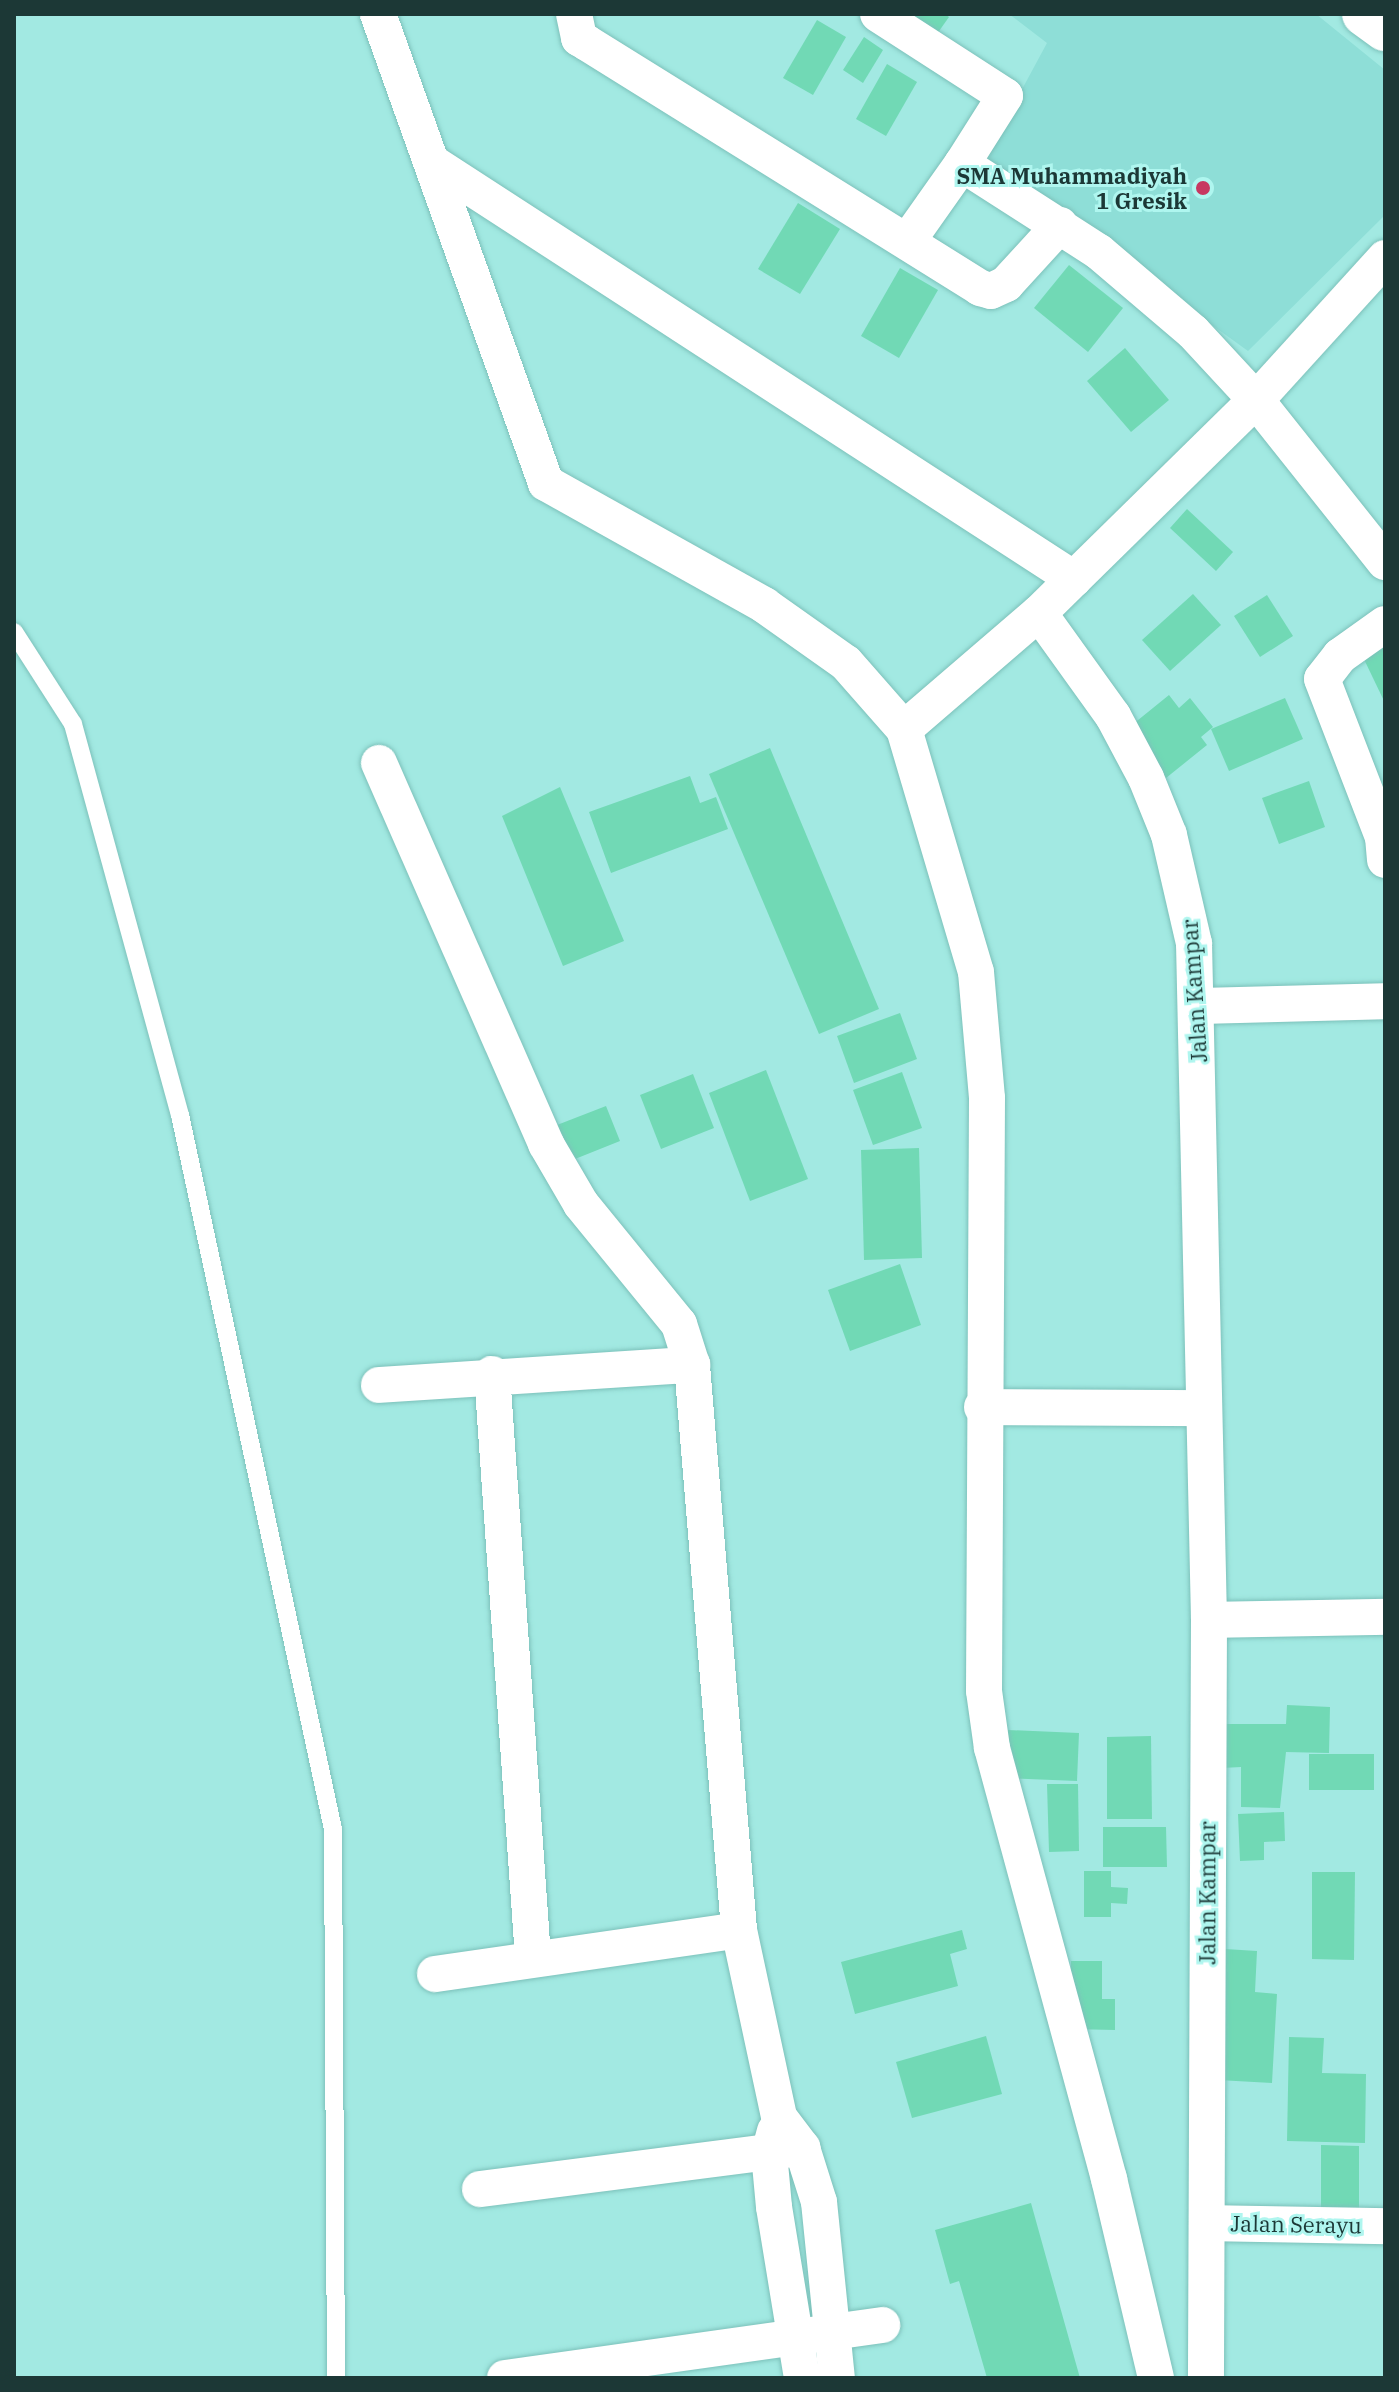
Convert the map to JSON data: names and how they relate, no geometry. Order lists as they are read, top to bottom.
{
  "streets": {
    "street": ["Jalan Kampar", "Jalan Serayu"]
  },
  "crossings": [
    ["Jalan Kampar", "Jalan Serayu"]
  ],
  "places": ["SMA Muhammadiyah 1 Gresik"]
}
